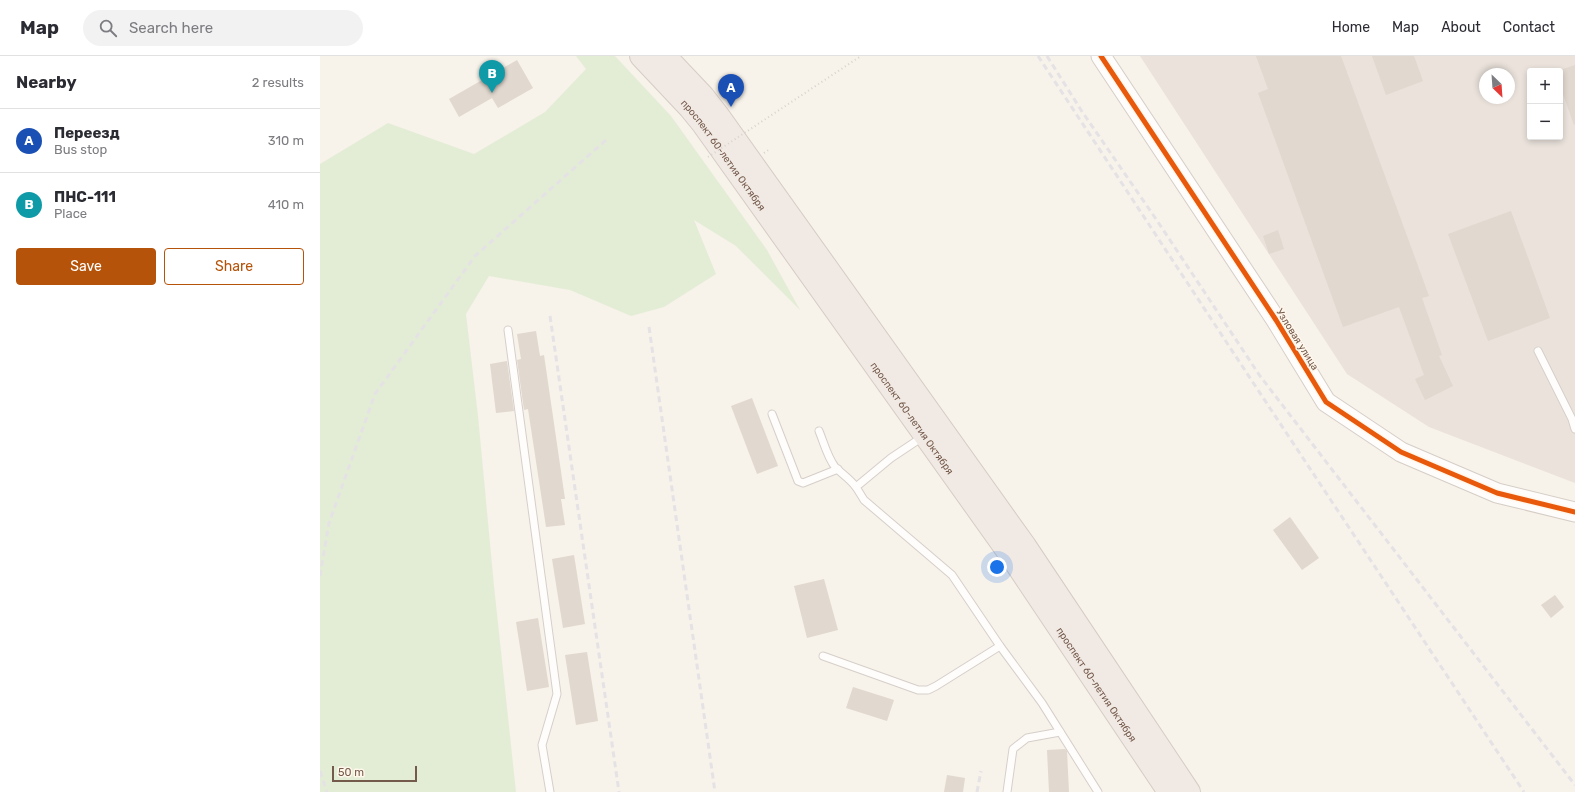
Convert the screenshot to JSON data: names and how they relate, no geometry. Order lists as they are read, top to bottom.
{
  "streets": {
    "highway": ["проспект 60-летия Октября"],
    "street": ["Узловая улица"]
  },
  "scale_bar": "50 m",
  "north": "bottom right",
  "page": {
    "header": "Map",
    "search": "Search here",
    "nav": [
      "Home",
      "Map",
      "About",
      "Contact"
    ],
    "heading": ["Nearby", "2 results"],
    "pins": ["B", "A"],
    "map_buttons": ["+", "−"],
    "list": [
      {
        "mark": "A",
        "name": "Переезд",
        "note": "Bus stop",
        "value": "310 m"
      },
      {
        "mark": "B",
        "name": "ПНС-111",
        "note": "Place",
        "value": "410 m"
      }
    ],
    "buttons": ["Save", "Share"],
    "scale": "50 m"
  }
}
